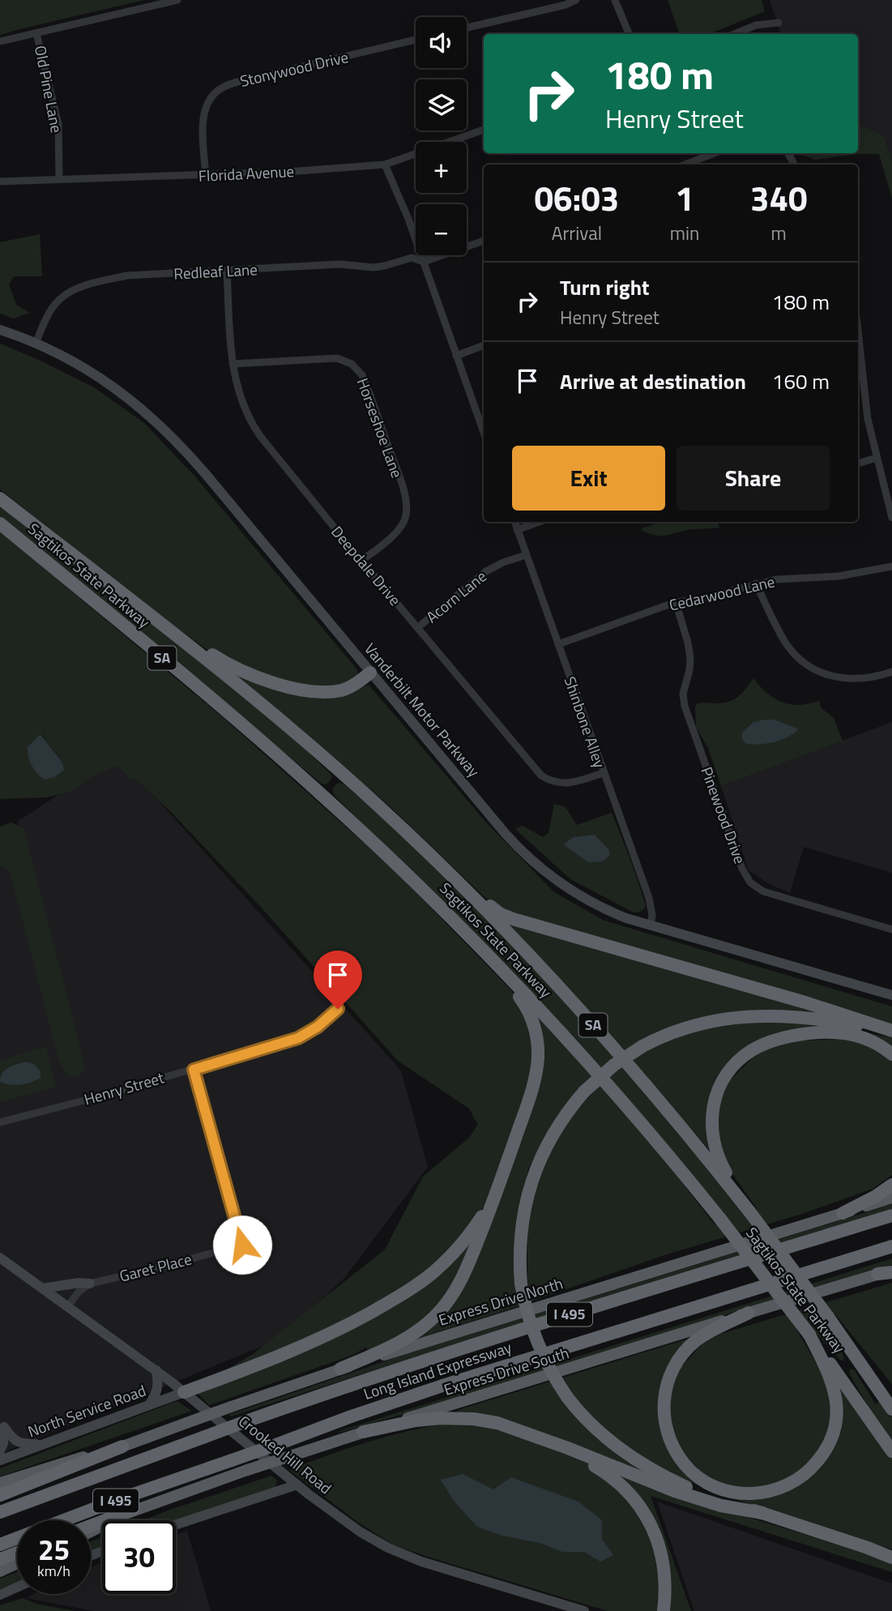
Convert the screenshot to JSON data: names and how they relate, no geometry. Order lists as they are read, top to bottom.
{
  "streets": {
    "highway": [
      "Sagtikos State Parkway",
      "SA",
      "Express Drive North",
      "I 495",
      "Long Island Expressway",
      "Express Drive South"
    ],
    "main road": ["Vanderbilt Motor Parkway", "North Service Road", "Crooked Hill Road"],
    "street": [
      "Stonywood Drive",
      "Old Pine Lane",
      "Florida Avenue",
      "Redleaf Lane",
      "Horseshoe Lane",
      "Deepdale Drive",
      "Cedarwood Lane",
      "Acorn Lane",
      "Shinbone Alley",
      "Pinewood Drive",
      "Henry Street",
      "Garet Place"
    ]
  },
  "crossings": [
    ["Stonywood Drive", "Florida Avenue"],
    ["Old Pine Lane", "Florida Avenue"],
    ["Redleaf Lane", "Deepdale Drive"],
    ["Redleaf Lane", "Vanderbilt Motor Parkway"],
    ["Horseshoe Lane", "Deepdale Drive"],
    ["Deepdale Drive", "Acorn Lane"],
    ["Deepdale Drive", "Shinbone Alley"],
    ["Cedarwood Lane", "Shinbone Alley"],
    ["Cedarwood Lane", "Pinewood Drive"],
    ["Acorn Lane", "Shinbone Alley"],
    ["Vanderbilt Motor Parkway", "Shinbone Alley"],
    ["Henry Street", "Garet Place"],
    ["North Service Road", "Crooked Hill Road"]
  ],
  "page": {
    "map_buttons": ["+", "−"],
    "turn": ["180 m", "Henry Street"],
    "eta": [
      "06:03",
      "Arrival",
      "1",
      "min",
      "340",
      "m"
    ],
    "list": [
      {
        "name": "Turn right",
        "note": "Henry Street",
        "value": "180 m"
      },
      {
        "name": "Arrive at destination",
        "value": "160 m"
      }
    ],
    "buttons": ["Exit", "Share"],
    "speed": "25 km/h",
    "limit": "30"
  }
}
